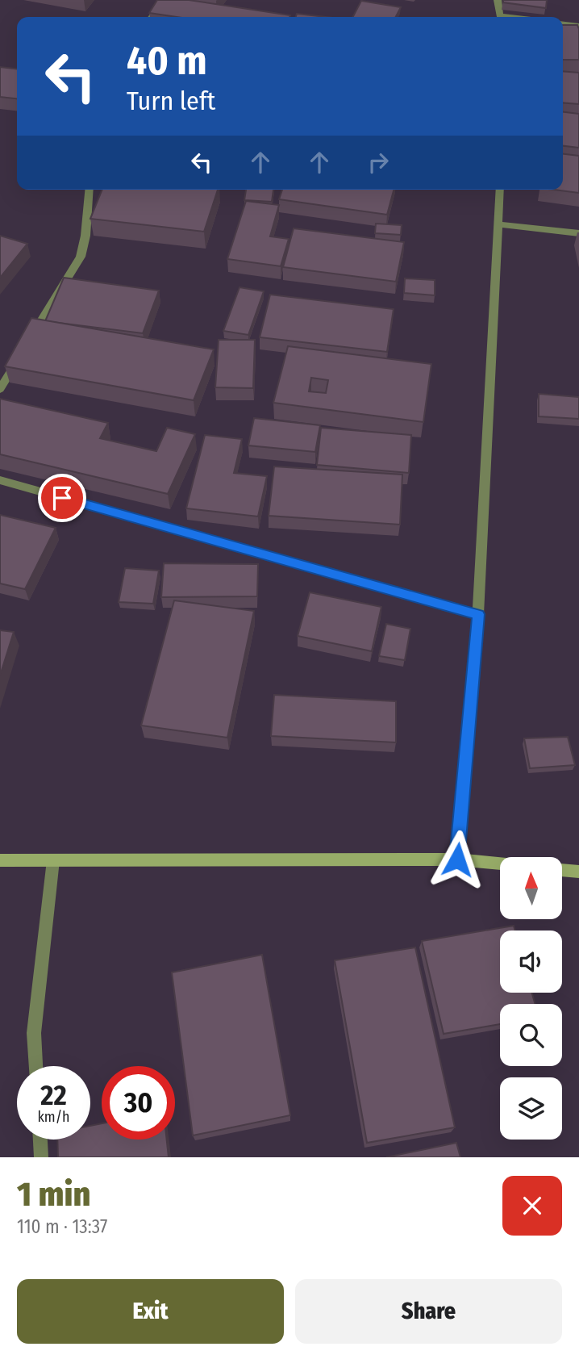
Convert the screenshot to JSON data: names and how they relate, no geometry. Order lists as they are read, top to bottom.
{
  "north": "top",
  "page": {
    "turn": ["40 m", "Turn left"],
    "speed": "22 km/h",
    "limit": "30",
    "heading": ["1 min", "110 m · 13:37"],
    "buttons": ["Exit", "Share"]
  }
}
